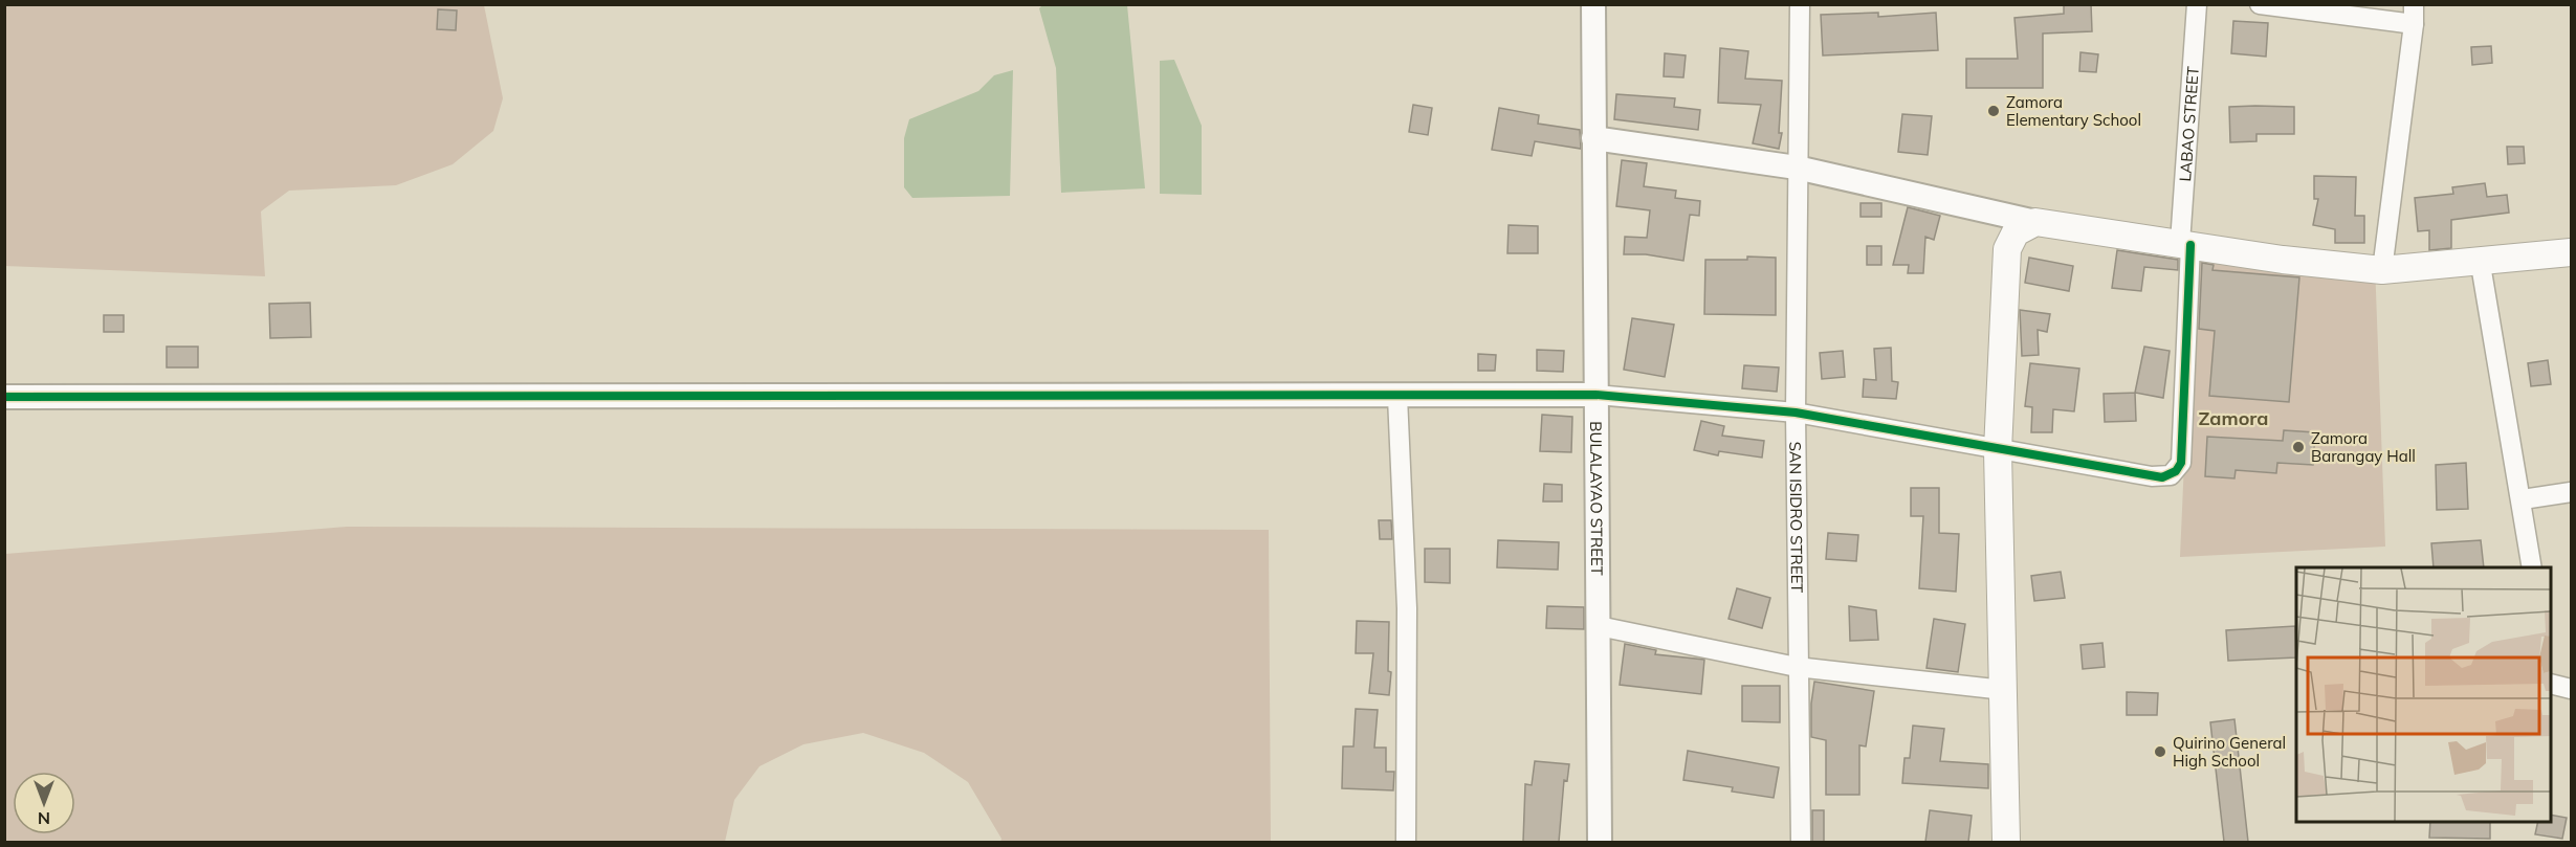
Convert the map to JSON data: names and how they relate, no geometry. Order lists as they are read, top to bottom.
{
  "streets": {
    "street": ["LABAO STREET", "BULALAYAO STREET", "SAN ISIDRO STREET"]
  },
  "districts": ["Zamora"],
  "places": ["Zamora Elementary School", "Zamora Barangay Hall", "Quirino General High School"],
  "north": "bottom"
}
